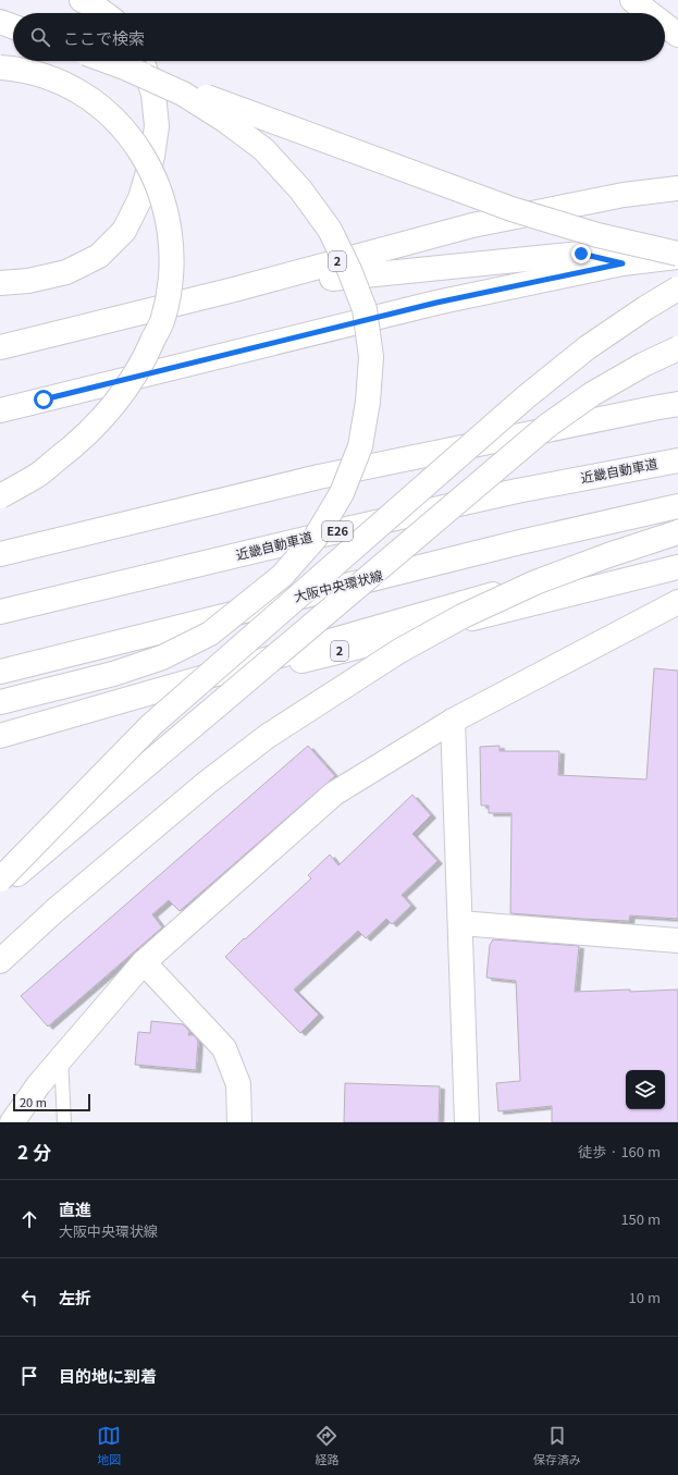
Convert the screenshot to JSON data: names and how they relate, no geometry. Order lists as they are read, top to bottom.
{
  "streets": {
    "main road": [
      "2",
      "近畿自動車道",
      "E26",
      "大阪中央環状線"
    ]
  },
  "scale_bar": "20 m",
  "page": {
    "search": "ここで検索",
    "scale": "20 m",
    "heading": ["2 分", "徒歩 · 160 m"],
    "list": [
      ["直進", "大阪中央環状線", "150 m"],
      ["左折", "10 m"],
      "目的地に到着"
    ],
    "nav": ["地図", "経路", "保存済み"]
  }
}
